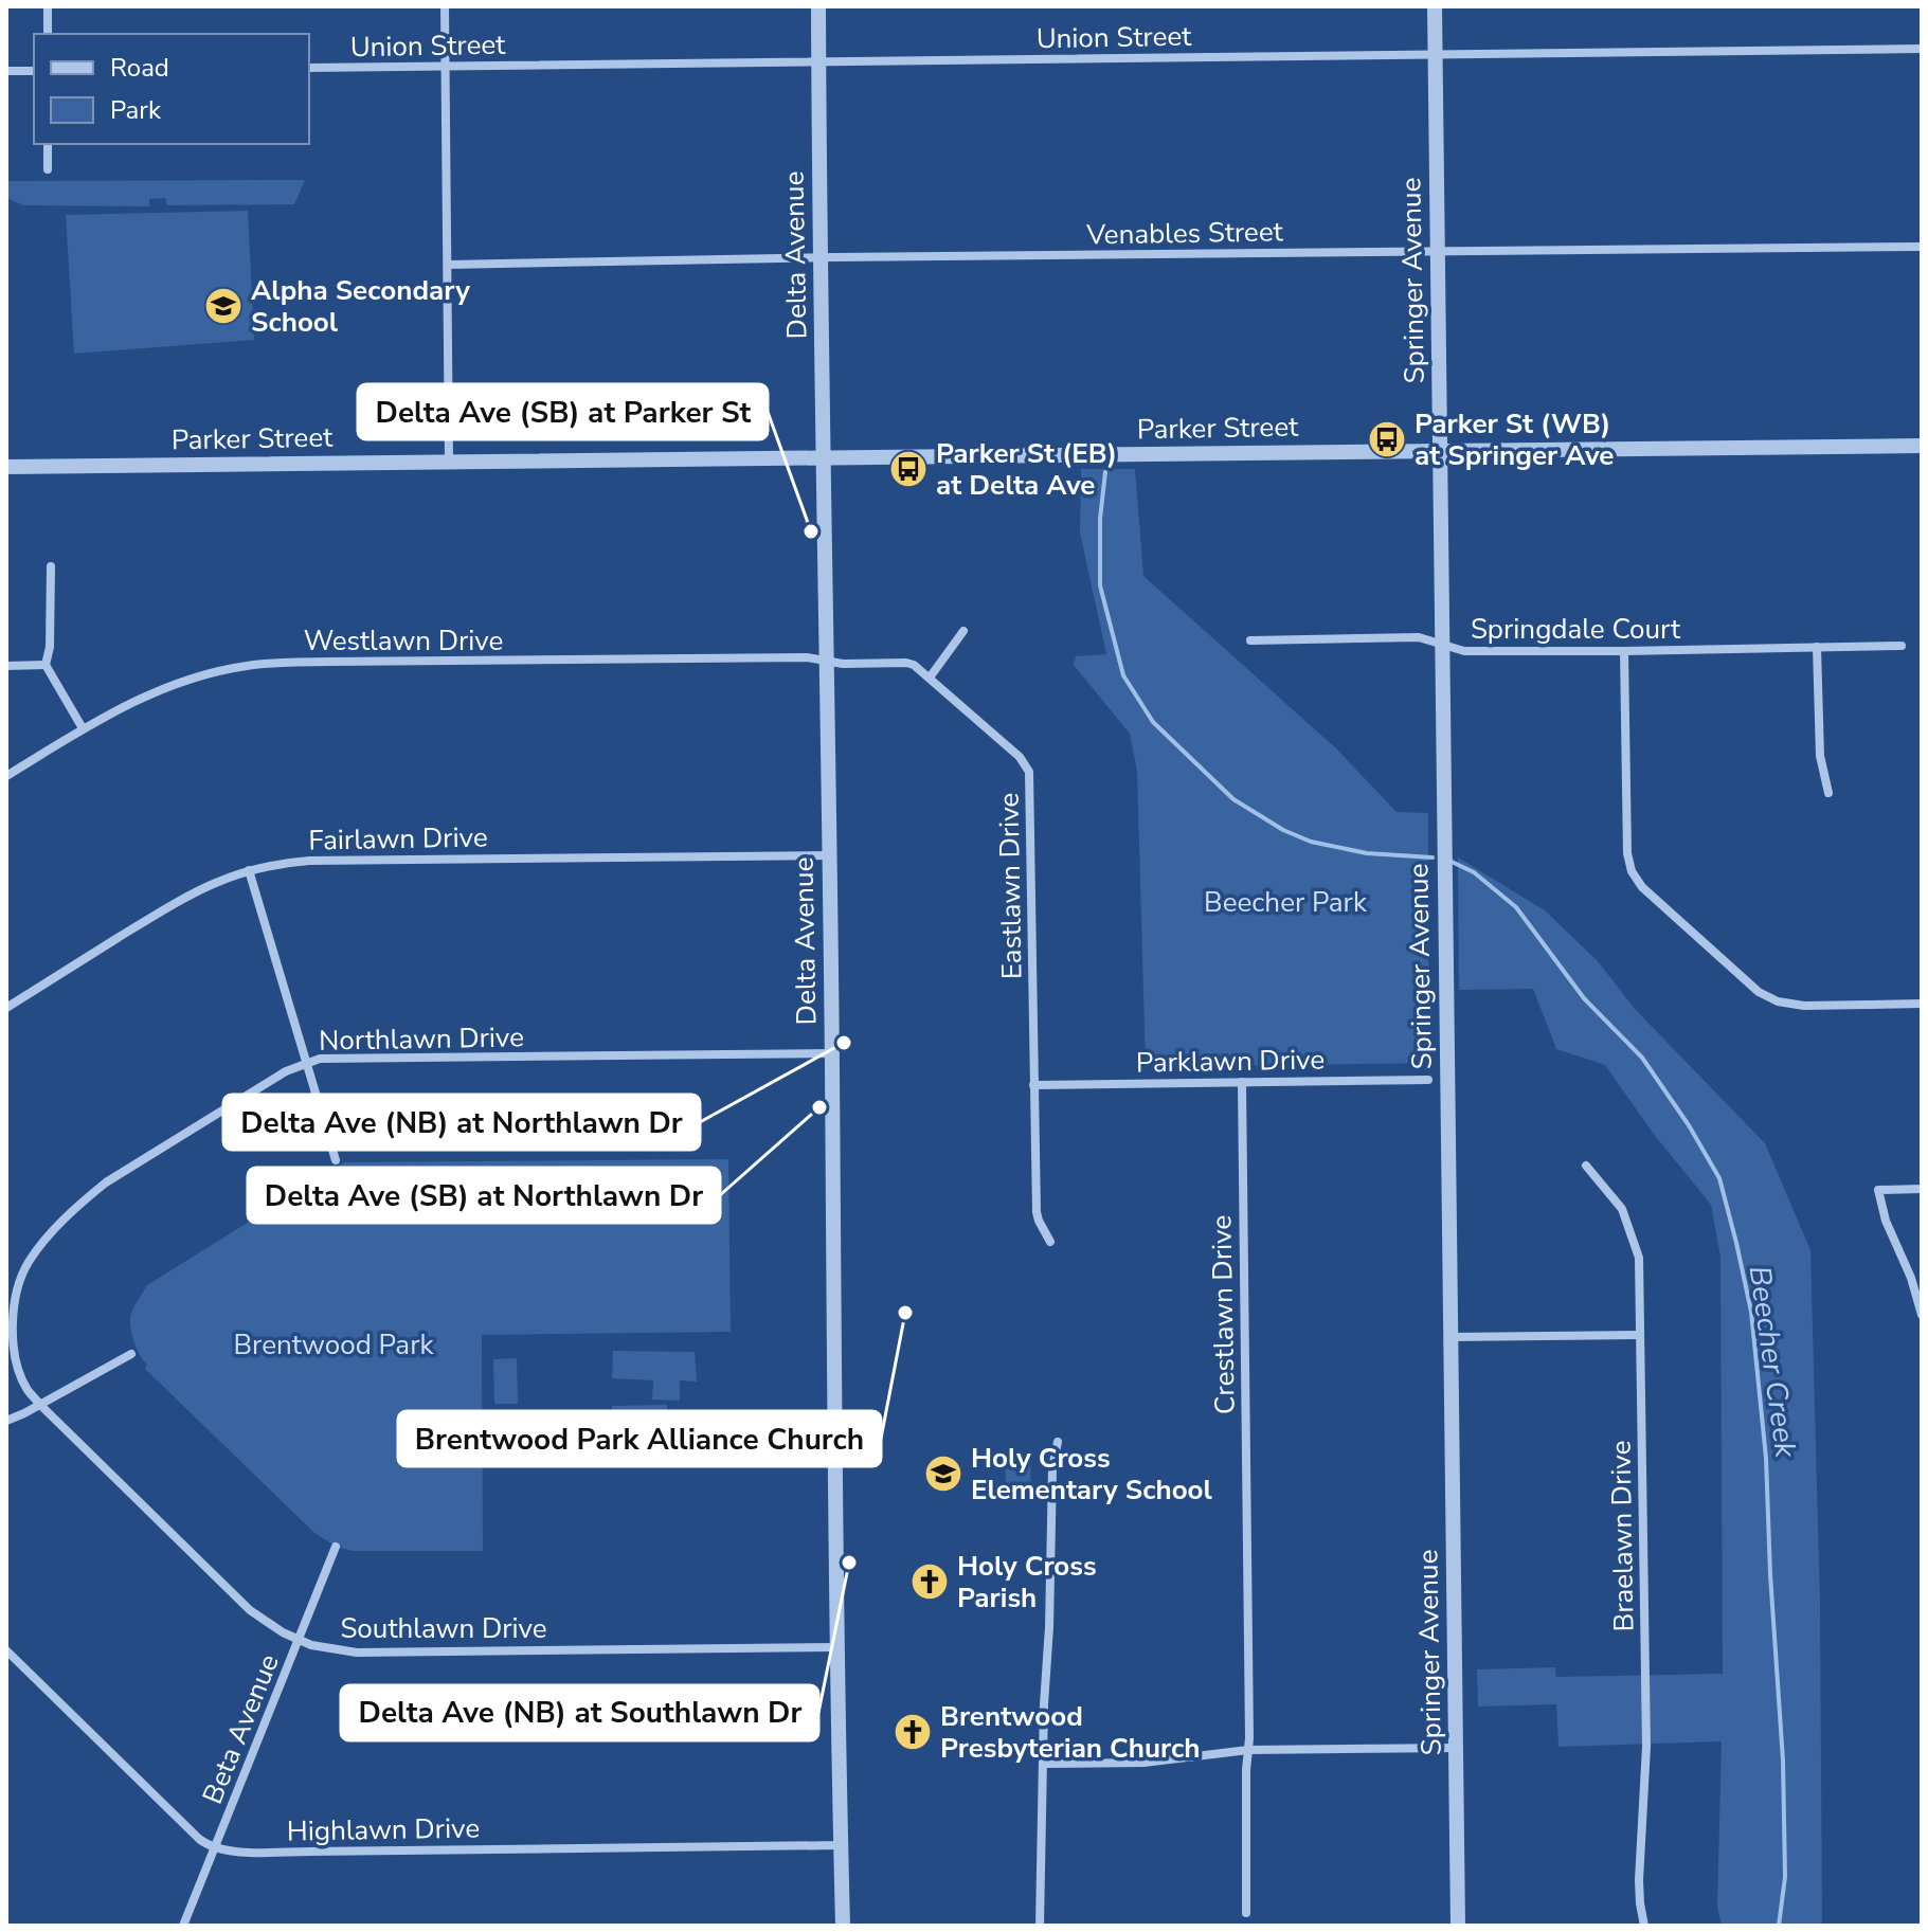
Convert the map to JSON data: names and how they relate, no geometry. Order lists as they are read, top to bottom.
{
  "streets": {
    "street": [
      "Union Street",
      "Venables Street",
      "Delta Avenue",
      "Springer Avenue",
      "Parker Street",
      "Springdale Court",
      "Westlawn Drive",
      "Fairlawn Drive",
      "Eastlawn Drive",
      "Northlawn Drive",
      "Parklawn Drive",
      "Crestlawn Drive",
      "Braelawn Drive",
      "Southlawn Drive",
      "Beta Avenue",
      "Highlawn Drive"
    ]
  },
  "crossings": [
    ["Union Street", "Delta Avenue"],
    ["Union Street", "Springer Avenue"],
    ["Venables Street", "Delta Avenue"],
    ["Venables Street", "Springer Avenue"],
    ["Delta Avenue", "Parker Street"],
    ["Delta Avenue", "Westlawn Drive"],
    ["Delta Avenue", "Fairlawn Drive"],
    ["Delta Avenue", "Eastlawn Drive"],
    ["Delta Avenue", "Northlawn Drive"],
    ["Delta Avenue", "Southlawn Drive"],
    ["Delta Avenue", "Highlawn Drive"],
    ["Springer Avenue", "Parker Street"],
    ["Springer Avenue", "Springdale Court"],
    ["Westlawn Drive", "Eastlawn Drive"],
    ["Eastlawn Drive", "Parklawn Drive"],
    ["Northlawn Drive", "Southlawn Drive"],
    ["Parklawn Drive", "Crestlawn Drive"],
    ["Southlawn Drive", "Beta Avenue"],
    ["Beta Avenue", "Highlawn Drive"]
  ],
  "water": ["Beecher Creek"],
  "parks": ["Beecher Park", "Brentwood Park"],
  "places": {
    "school or university": ["Alpha Secondary School", "Holy Cross Elementary School"],
    "bus stop": ["Parker St (WB) at Springer Ave", "Parker St (EB) at Delta Ave"],
    "other": [
      "Delta Ave (SB) at Parker St",
      "Delta Ave (NB) at Northlawn Dr",
      "Delta Ave (SB) at Northlawn Dr",
      "Brentwood Park Alliance Church",
      "Delta Ave (NB) at Southlawn Dr"
    ],
    "church": ["Holy Cross Parish", "Brentwood Presbyterian Church"]
  },
  "legend": ["Road", "Park"]
}
